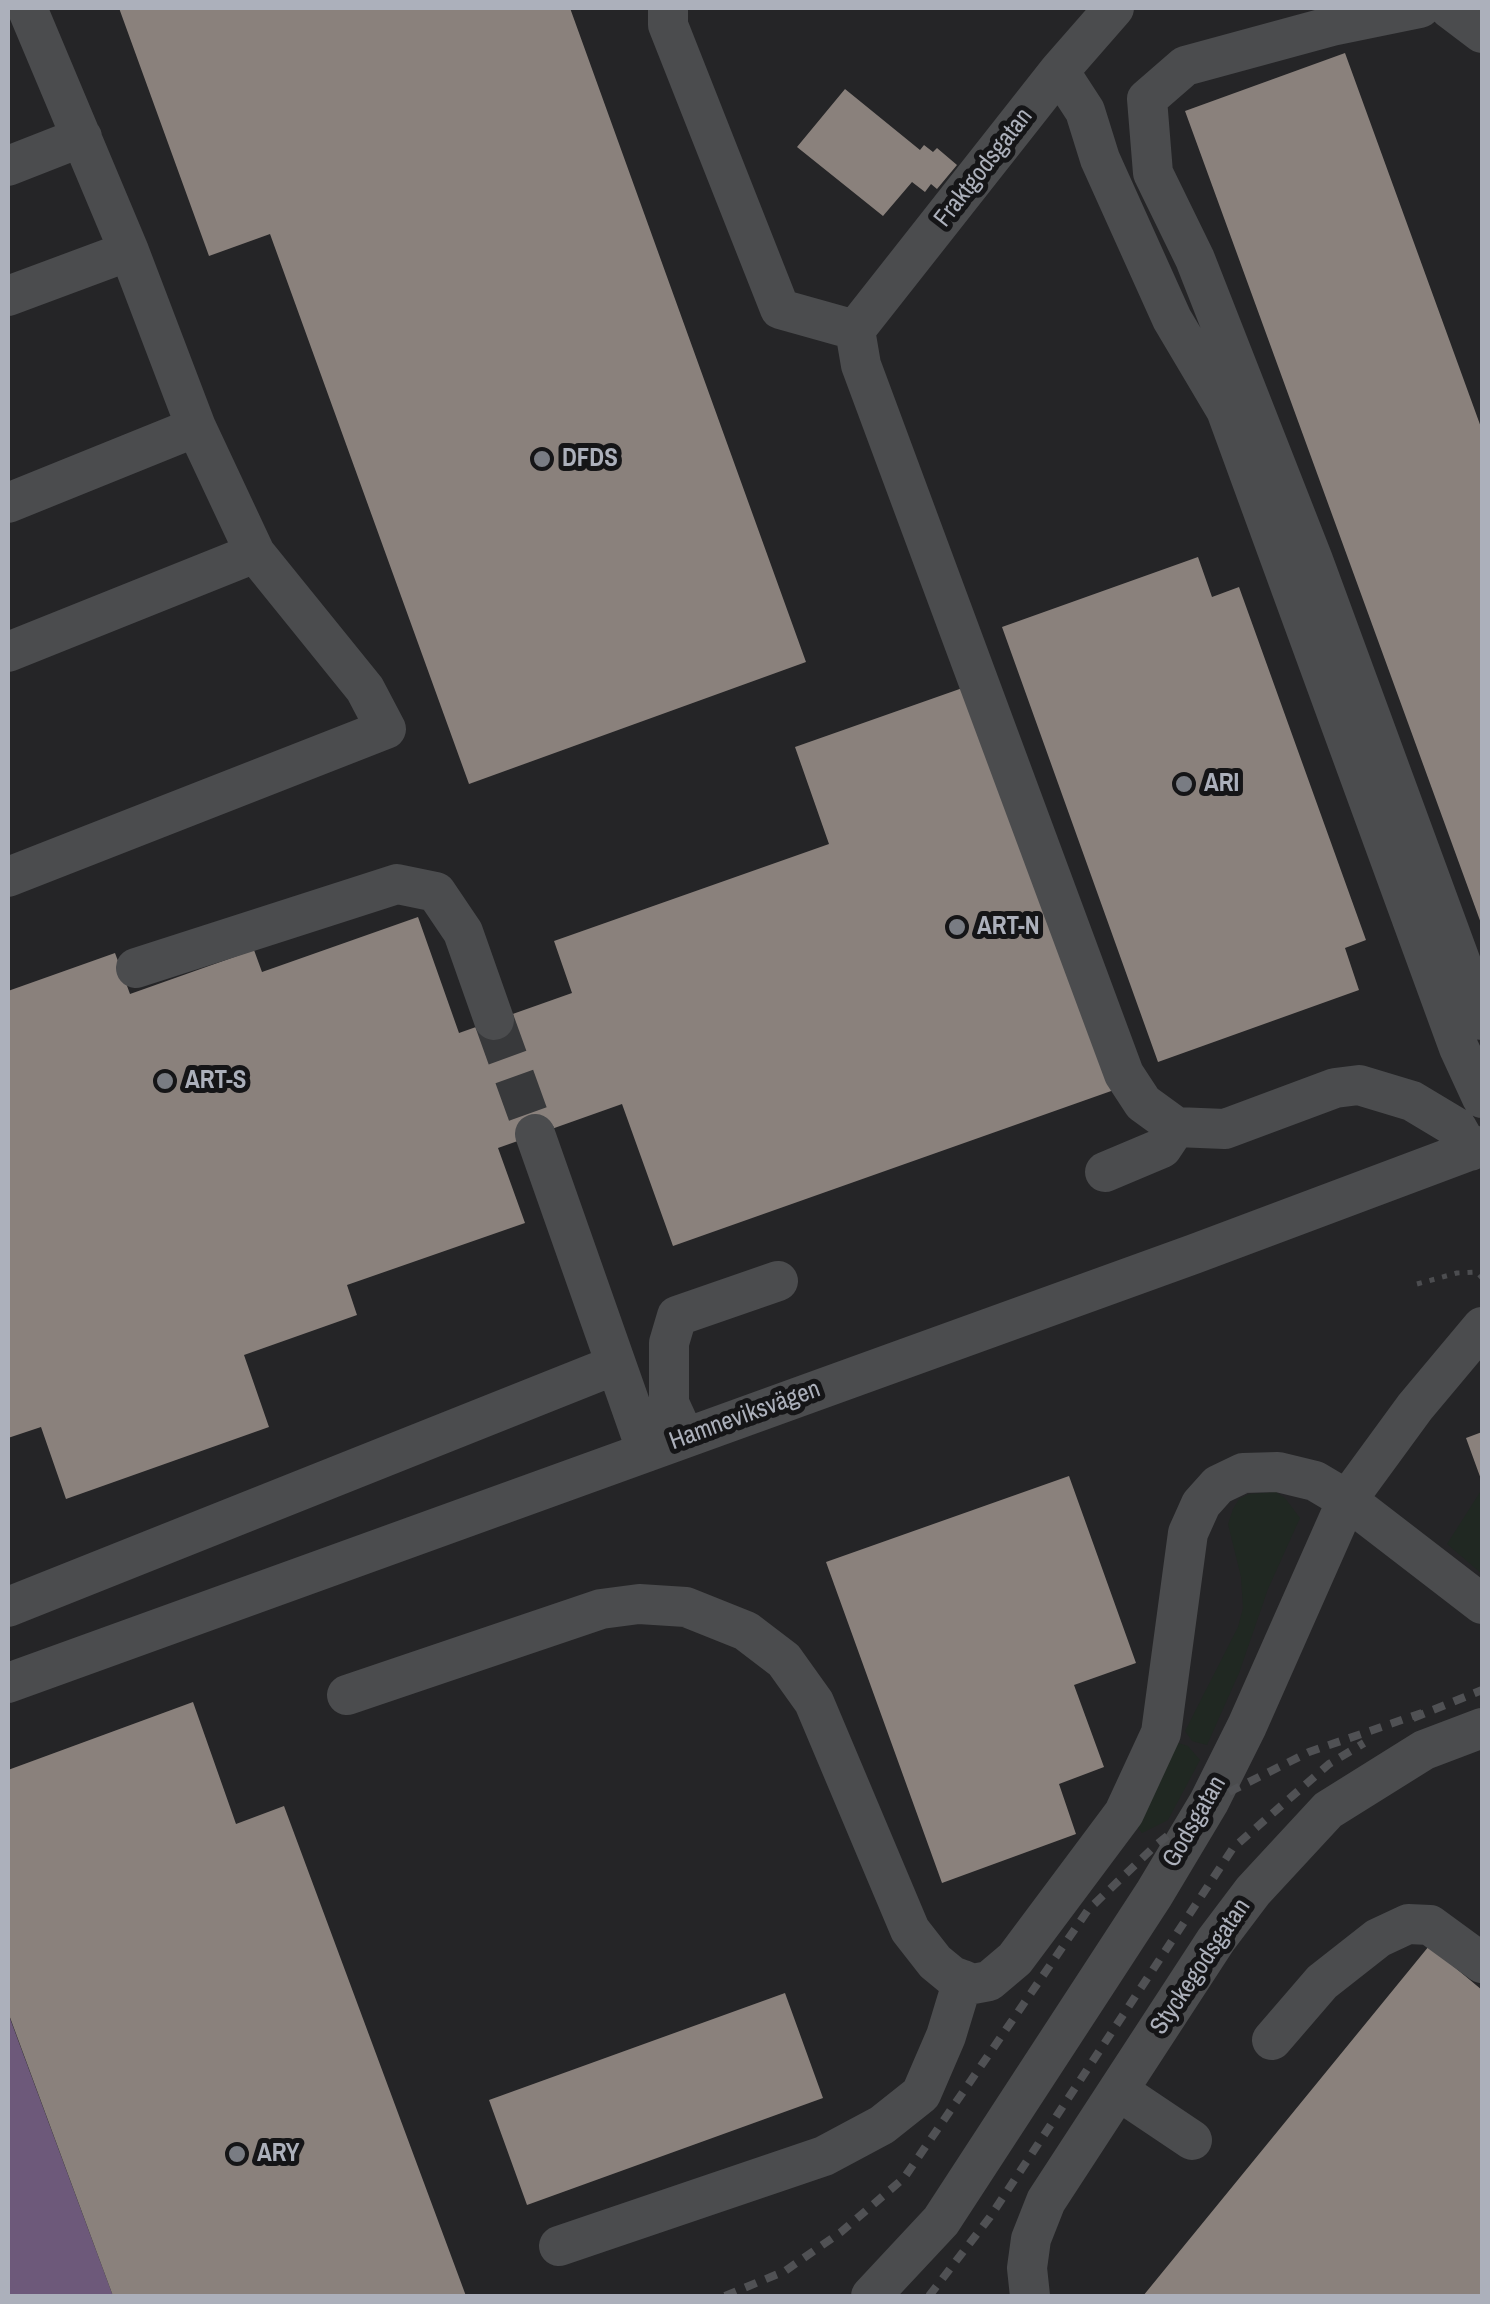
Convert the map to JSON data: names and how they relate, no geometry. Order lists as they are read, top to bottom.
{
  "streets": {
    "street": [
      "Fraktgodsgatan",
      "Hamneviksvägen",
      "Godsgatan",
      "Styckegodsgatan"
    ]
  },
  "places": [
    "DFDS",
    "ARI",
    "ART-N",
    "ART-S",
    "ARY"
  ]
}
